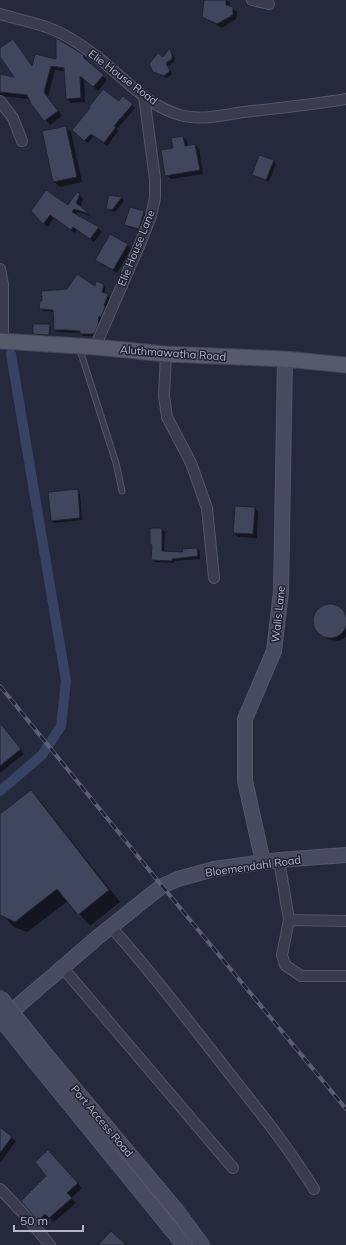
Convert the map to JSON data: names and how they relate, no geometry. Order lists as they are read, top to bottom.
{
  "streets": {
    "main road": [
      "Aluthmawatha Road",
      "Walls Lane",
      "Bloemendahl Road",
      "Port Access Road"
    ],
    "street": ["Elie House Road", "Elie House Lane"]
  },
  "crossings": [
    ["Elie House Road", "Elie House Lane"],
    ["Elie House Lane", "Aluthmawatha Road"],
    ["Aluthmawatha Road", "Walls Lane"],
    ["Walls Lane", "Bloemendahl Road"]
  ],
  "scale_bar": "50 m"
}
